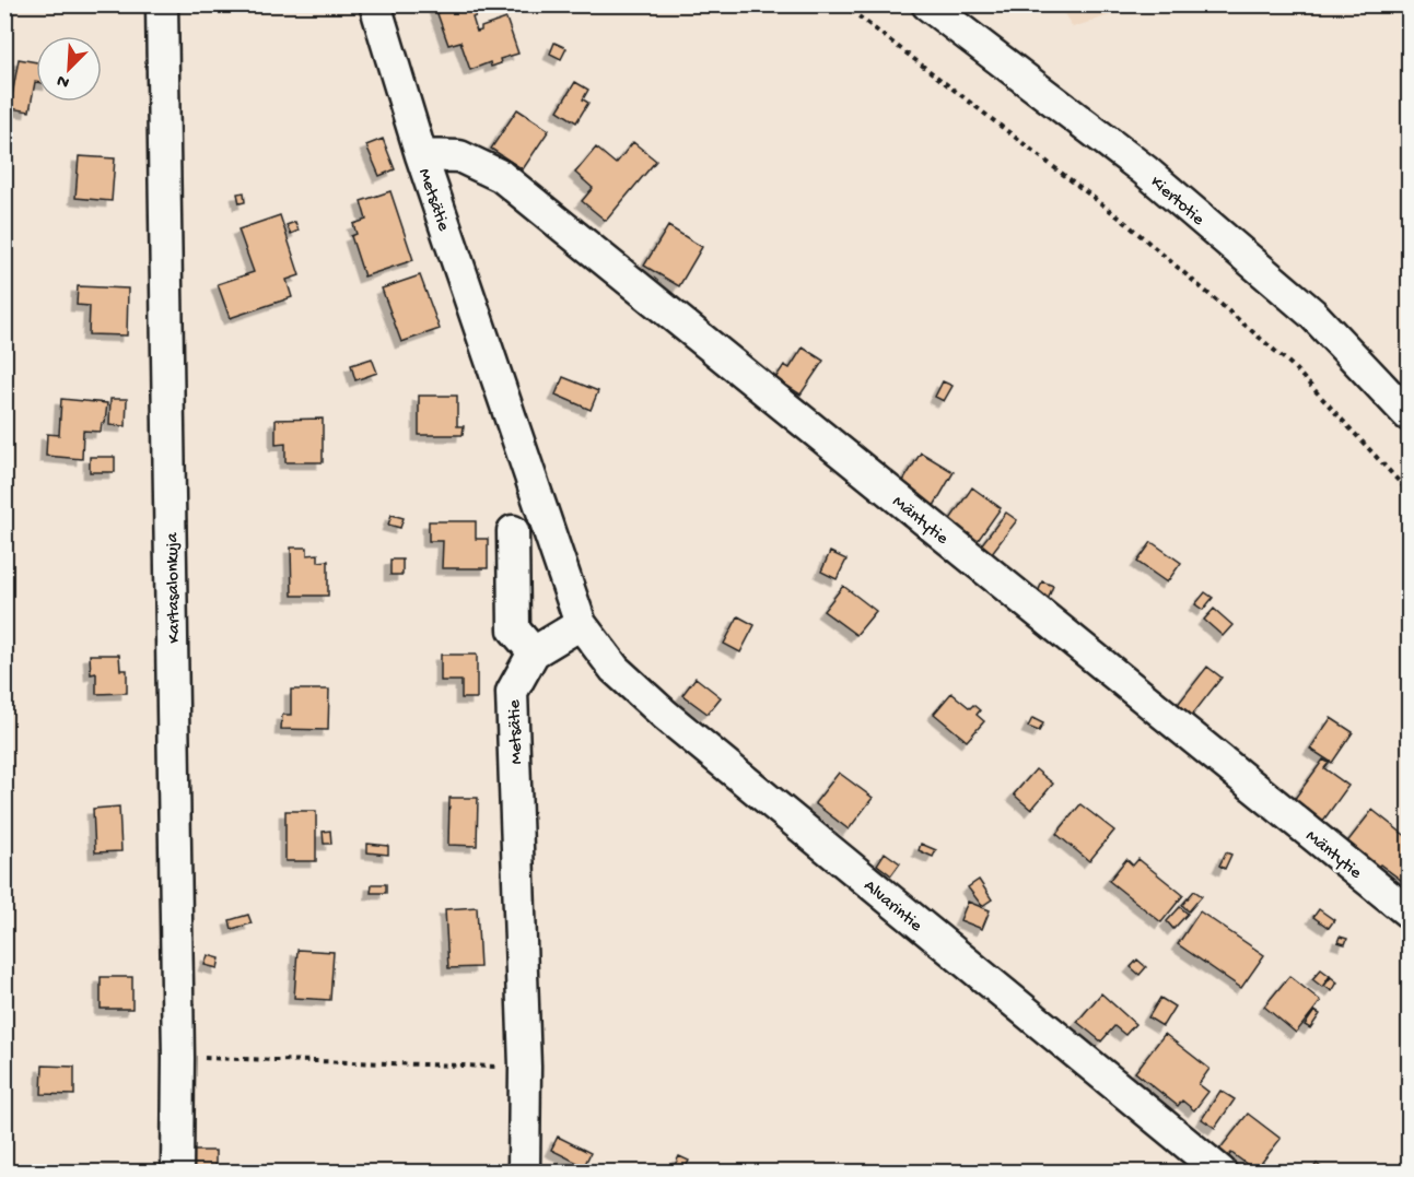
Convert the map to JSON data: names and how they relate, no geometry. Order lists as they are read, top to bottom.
{
  "streets": {
    "street": [
      "Metsätie",
      "Kiertotie",
      "Mäntytie",
      "Kartasalonkuja",
      "Alvarintie"
    ]
  },
  "crossings": [
    ["Metsätie", "Mäntytie"],
    ["Metsätie", "Alvarintie"]
  ],
  "north": "bottom left"
}
